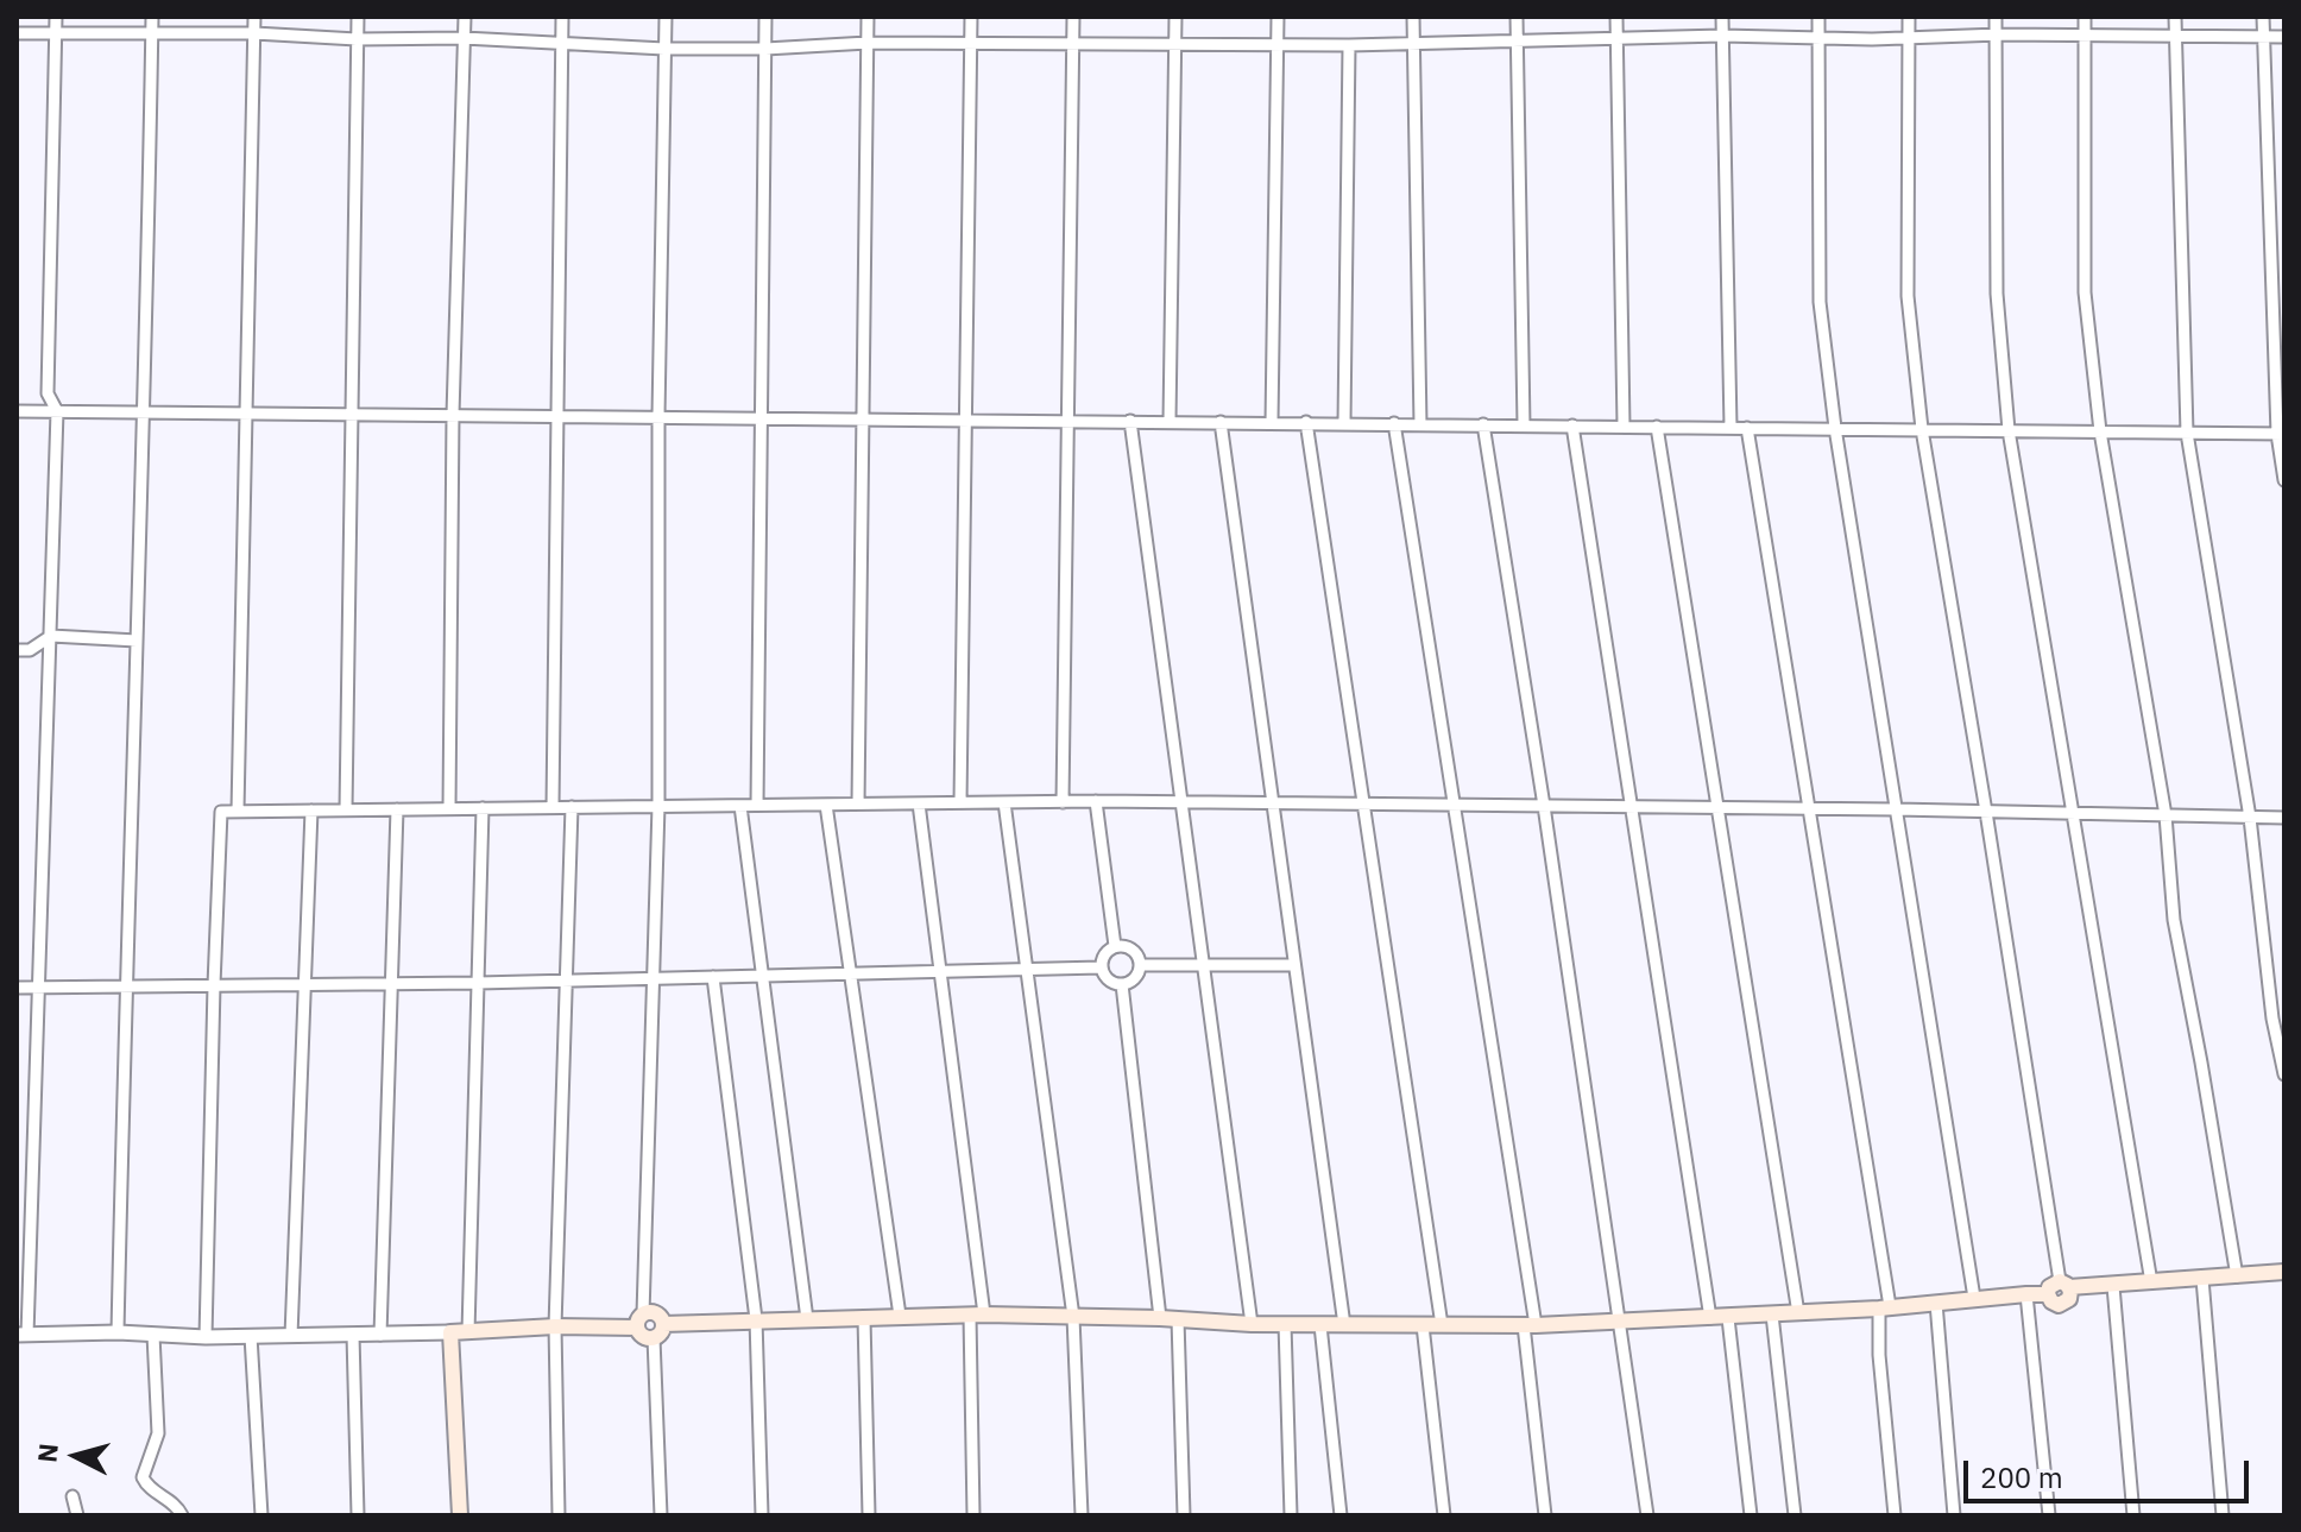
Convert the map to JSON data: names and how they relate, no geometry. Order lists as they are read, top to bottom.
{
  "scale_bar": "200 m",
  "north": "left"
}
